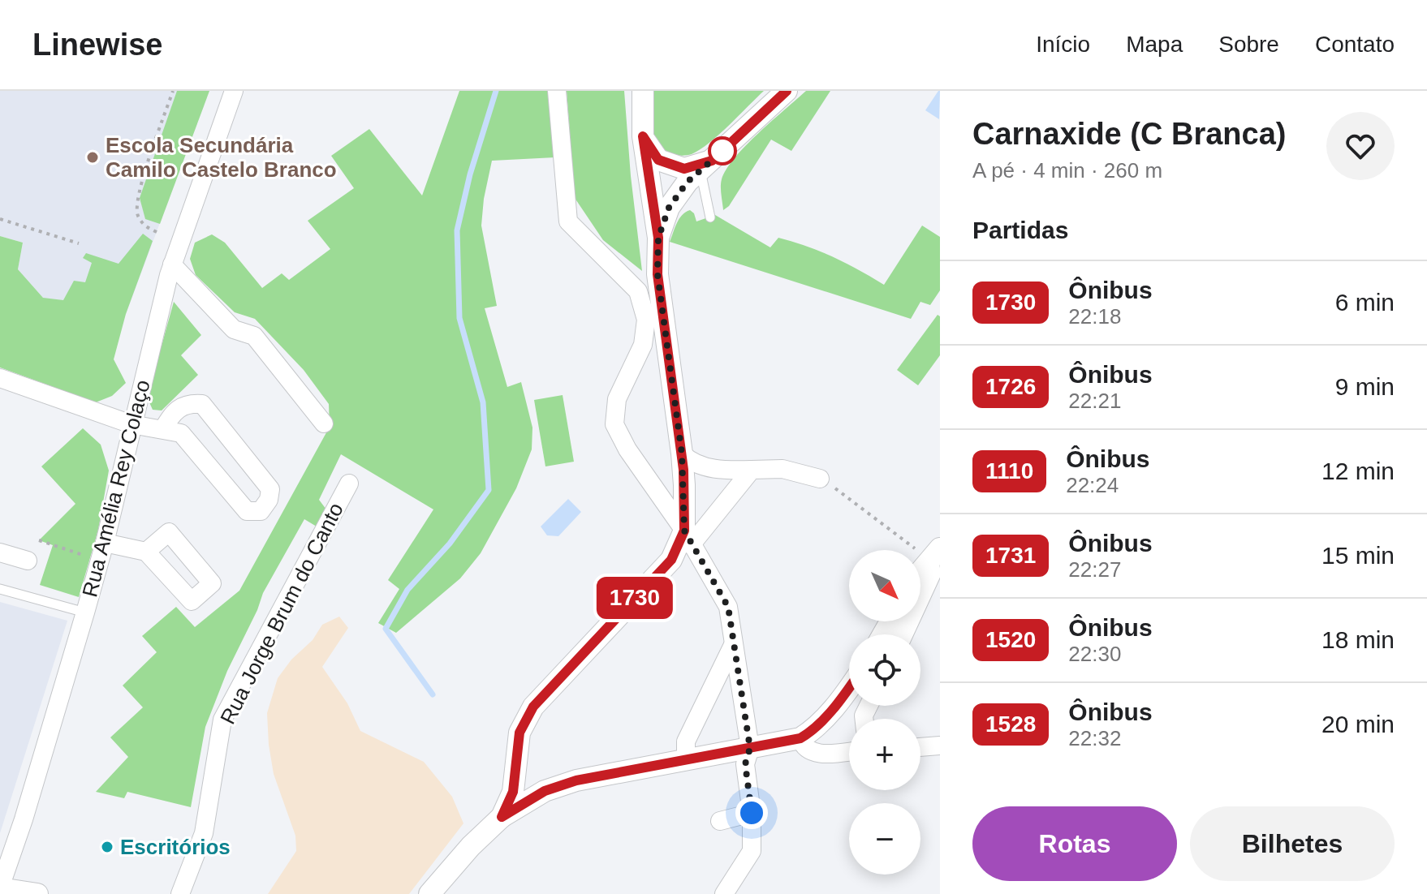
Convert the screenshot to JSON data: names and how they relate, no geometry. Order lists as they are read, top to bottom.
{
  "streets": {
    "street": ["Rua Amélia Rey Colaço", "Rua Jorge Brum do Canto"]
  },
  "places": ["Escola Secundária Camilo Castelo Branco", "Escritórios"],
  "lines": ["bus line 1730"],
  "north": "bottom right",
  "page": {
    "header": "Linewise",
    "nav": [
      "Início",
      "Mapa",
      "Sobre",
      "Contato"
    ],
    "on_map": "1730",
    "heading": [
      ["Carnaxide (C Branca)", "A pé · 4 min · 260 m"],
      "Partidas"
    ],
    "list": [
      {
        "mark": "1730",
        "name": "Ônibus",
        "note": "22:18",
        "value": "6 min"
      },
      {
        "mark": "1726",
        "name": "Ônibus",
        "note": "22:21",
        "value": "9 min"
      },
      {
        "mark": "1110",
        "name": "Ônibus",
        "note": "22:24",
        "value": "12 min"
      },
      {
        "mark": "1731",
        "name": "Ônibus",
        "note": "22:27",
        "value": "15 min"
      },
      {
        "mark": "1520",
        "name": "Ônibus",
        "note": "22:30",
        "value": "18 min"
      },
      {
        "mark": "1528",
        "name": "Ônibus",
        "note": "22:32",
        "value": "20 min"
      }
    ],
    "map_buttons": ["+", "−"],
    "buttons": ["Rotas", "Bilhetes"]
  }
}
